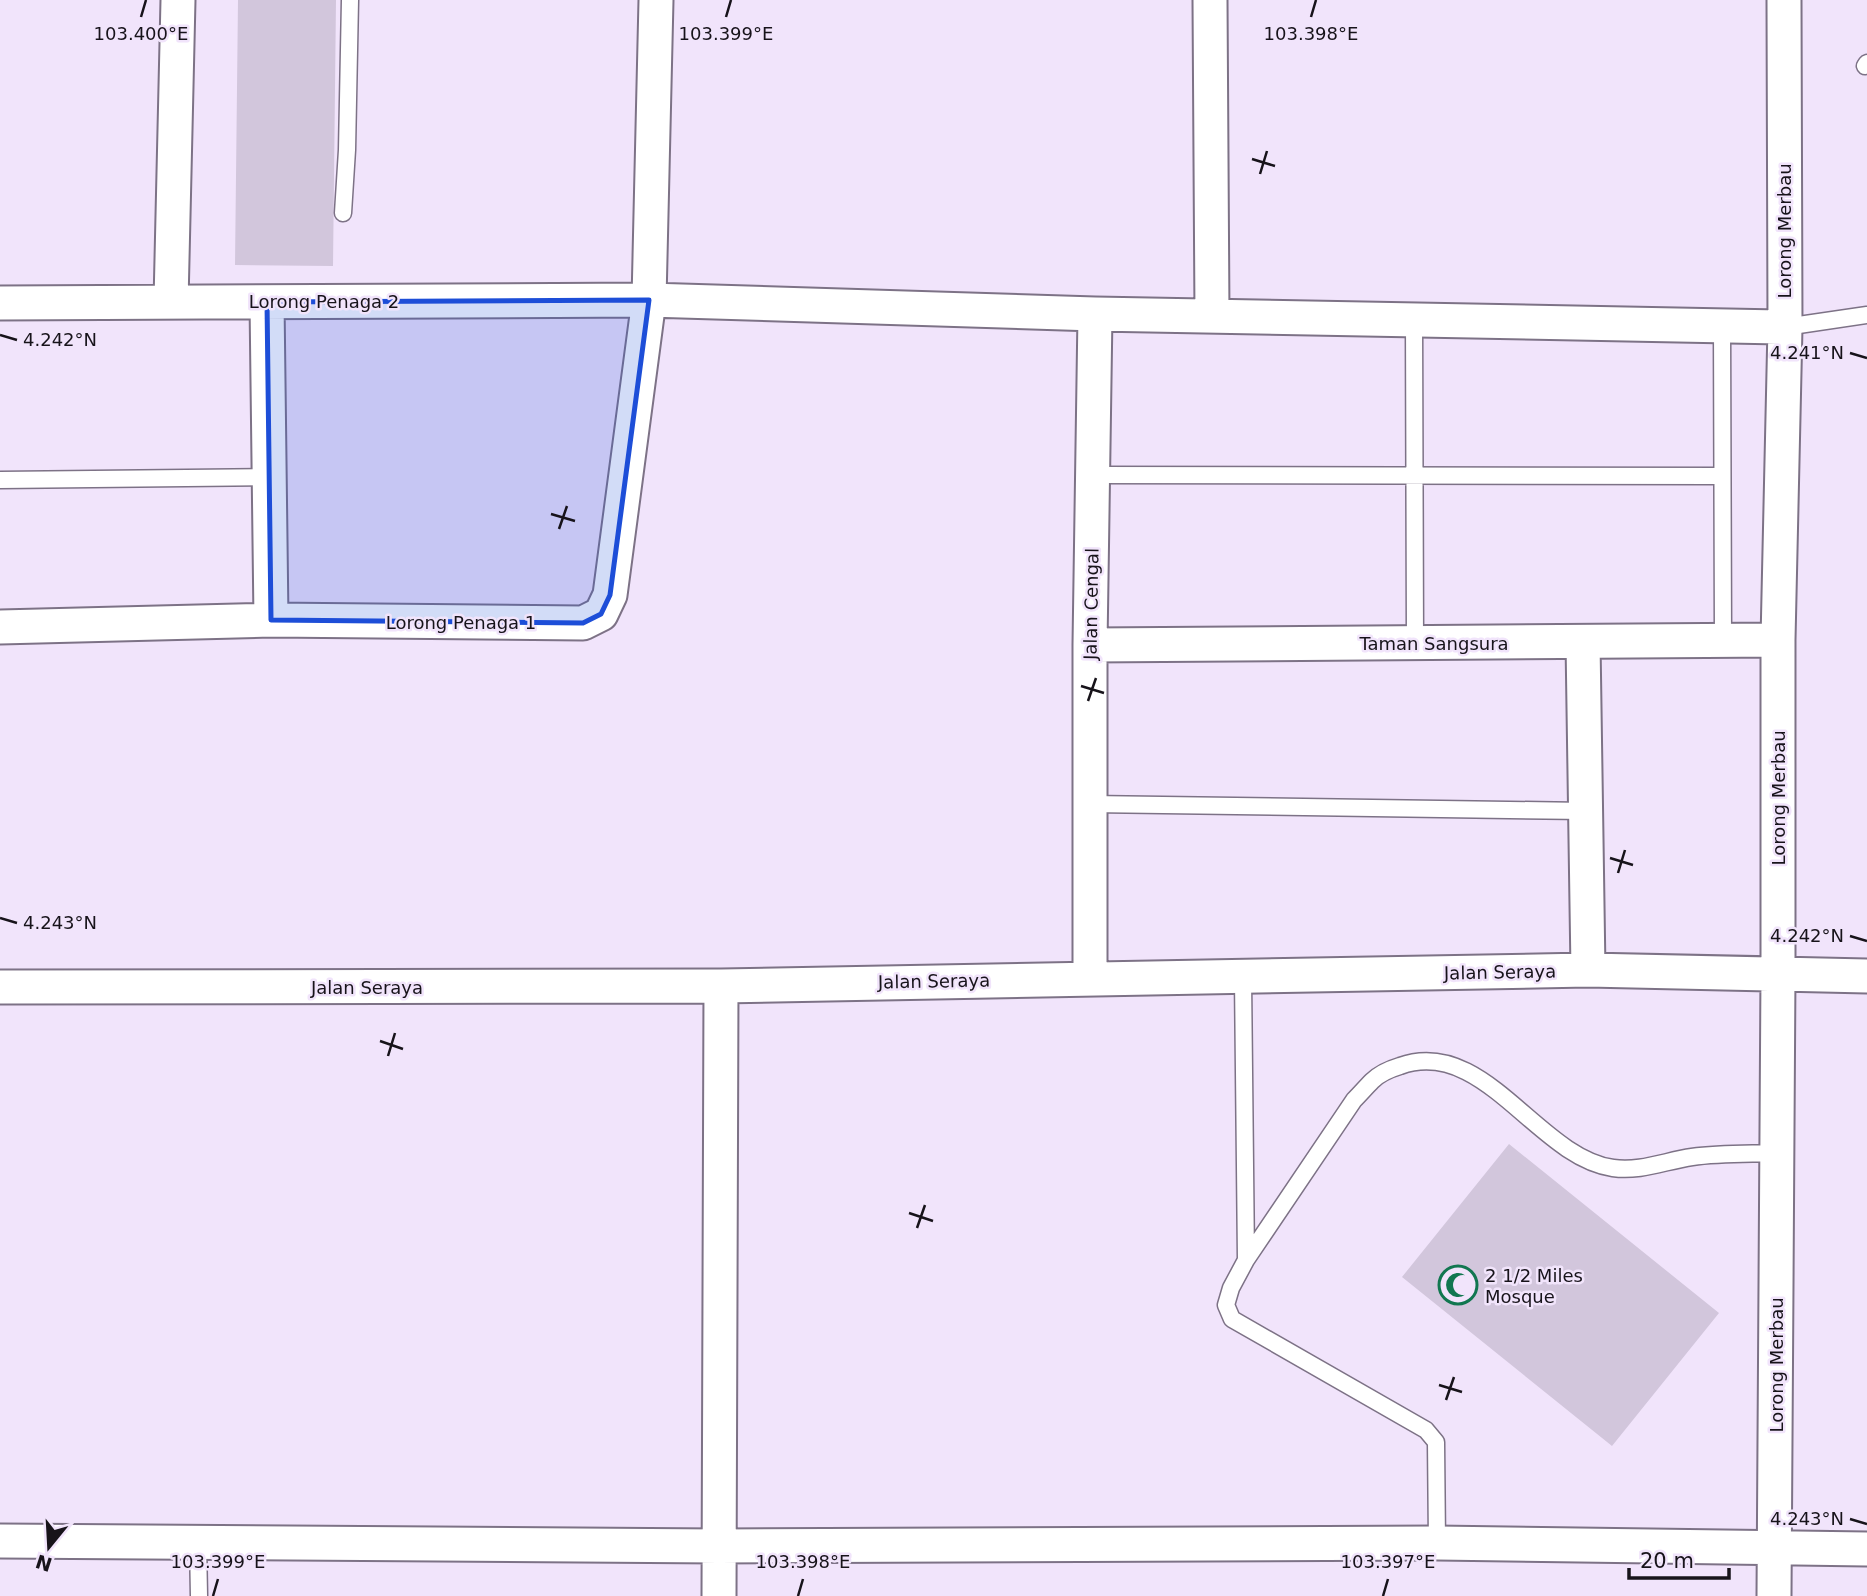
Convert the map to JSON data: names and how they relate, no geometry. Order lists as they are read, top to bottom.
{
  "streets": {
    "street": [
      "Lorong Merbau",
      "Lorong Penaga 2",
      "Jalan Cengal",
      "Lorong Penaga 1",
      "Taman Sangsura",
      "Jalan Seraya"
    ]
  },
  "crossings": [
    ["Lorong Merbau", "Lorong Penaga 2"],
    ["Lorong Merbau", "Taman Sangsura"],
    ["Lorong Merbau", "Jalan Seraya"],
    ["Lorong Penaga 2", "Jalan Cengal"],
    ["Lorong Penaga 2", "Lorong Penaga 1"],
    ["Jalan Cengal", "Taman Sangsura"],
    ["Jalan Cengal", "Jalan Seraya"]
  ],
  "places": {
    "mosque": ["2 1/2 Miles Mosque"]
  },
  "scale_bar": "20 m",
  "north": "bottom",
  "coordinates": [
    "103.400°E",
    "103.399°E",
    "103.398°E",
    "4.242°N",
    "4.241°N",
    "4.243°N",
    "103.397°E"
  ]
}
